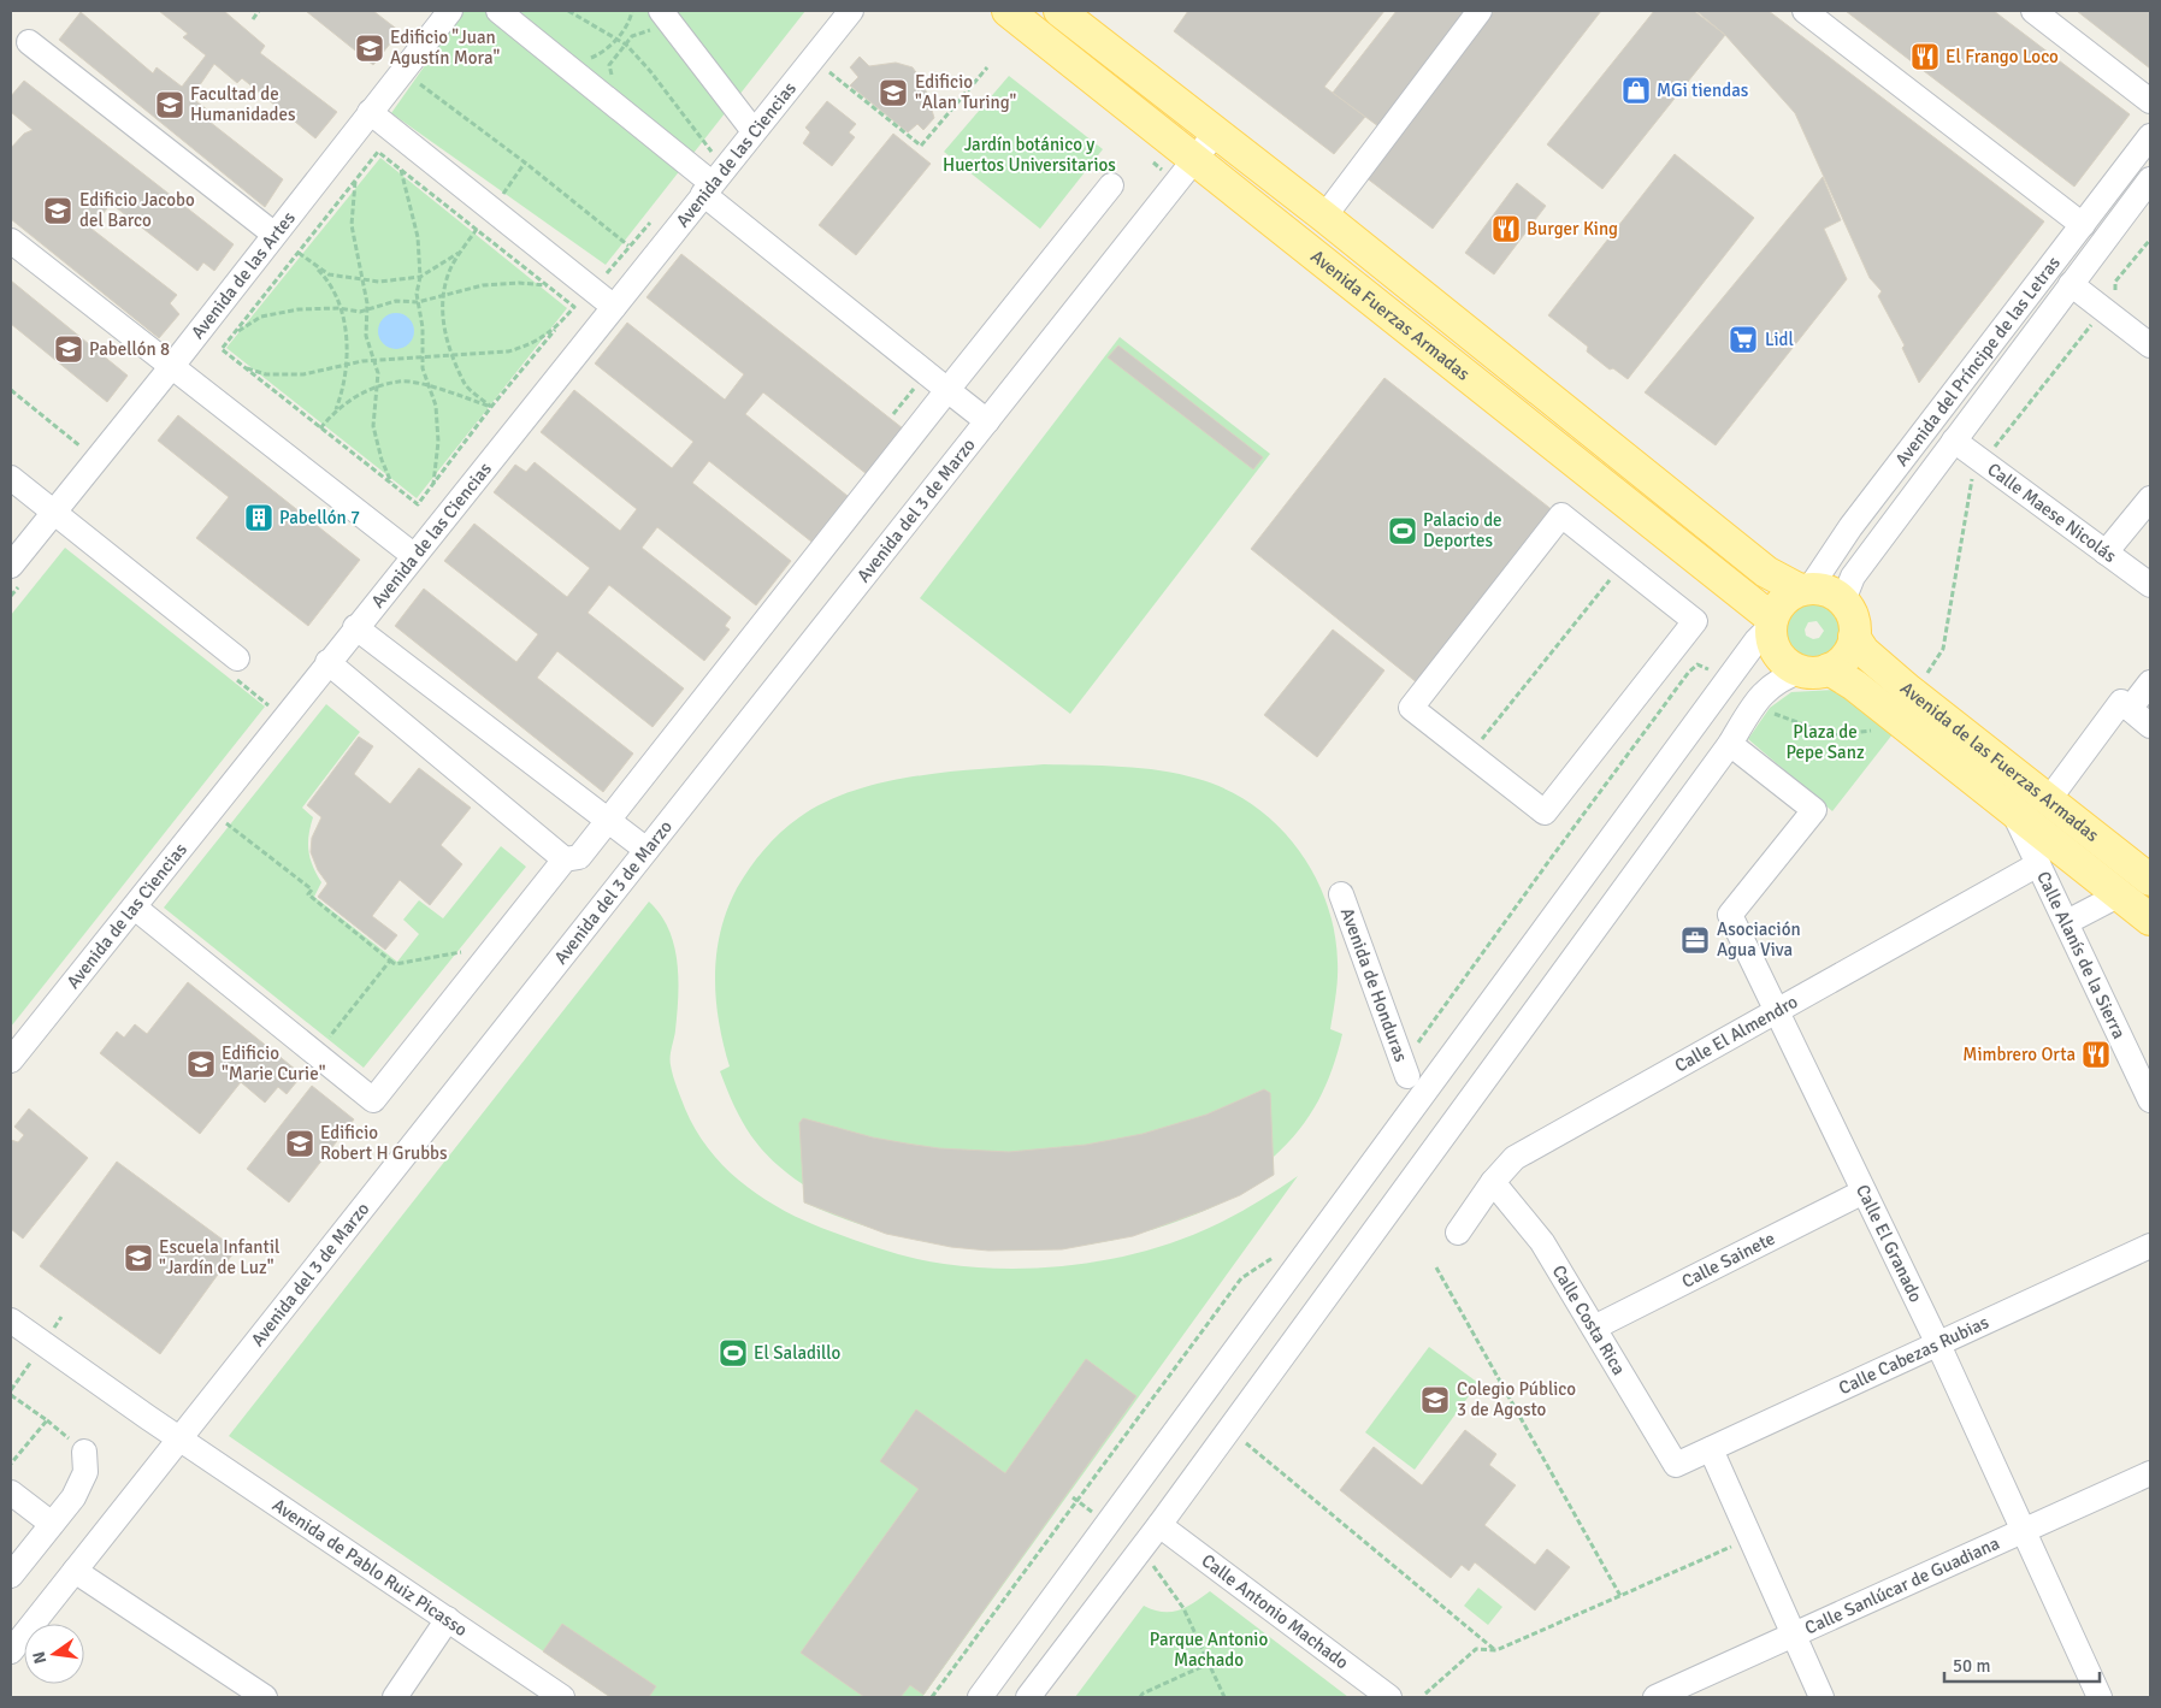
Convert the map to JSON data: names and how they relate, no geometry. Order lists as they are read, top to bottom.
{
  "streets": {
    "main road": ["Avenida Fuerzas Armadas", "Avenida de las Fuerzas Armadas"],
    "street": [
      "Avenida de las Ciencias",
      "Avenida de las Artes",
      "Avenida del Príncipe de las Letras",
      "Avenida del 3 de Marzo",
      "Calle Maese Nicolás",
      "Calle Alanís de la Sierra",
      "Avenida de Honduras",
      "Calle El Almendro",
      "Calle El Granado",
      "Calle Sainete",
      "Calle Costa Rica",
      "Calle Cabezas Rubias",
      "Avenida de Pablo Ruiz Picasso",
      "Calle Sanlúcar de Guadiana",
      "Calle Antonio Machado"
    ]
  },
  "crossings": [
    ["Avenida Fuerzas Armadas", "Avenida del Príncipe de las Letras"],
    ["Avenida Fuerzas Armadas", "Avenida del 3 de Marzo"],
    ["Avenida Fuerzas Armadas", "Avenida de las Fuerzas Armadas"],
    ["Avenida del Príncipe de las Letras", "Calle Maese Nicolás"],
    ["Avenida del Príncipe de las Letras", "Avenida de las Fuerzas Armadas"],
    ["Avenida del 3 de Marzo", "Avenida de Pablo Ruiz Picasso"],
    ["Avenida de las Fuerzas Armadas", "Calle Alanís de la Sierra"],
    ["Calle Alanís de la Sierra", "Calle El Almendro"],
    ["Calle El Almendro", "Calle El Granado"],
    ["Calle El Almendro", "Calle Costa Rica"],
    ["Calle El Granado", "Calle Sainete"],
    ["Calle El Granado", "Calle Cabezas Rubias"],
    ["Calle El Granado", "Calle Sanlúcar de Guadiana"],
    ["Calle Sainete", "Calle Costa Rica"],
    ["Calle Costa Rica", "Calle Cabezas Rubias"]
  ],
  "parks": ["Jardín botánico y Huertos Universitarios", "Plaza de Pepe Sanz", "Parque Antonio Machado"],
  "places": {
    "school or university": [
      "Edificio \"Juan Agustín Mora\"",
      "Edificio \"Alan Turing\"",
      "Facultad de Humanidades",
      "Edificio Jacobo del Barco",
      "Pabellón 8",
      "Edificio \"Marie Curie\"",
      "Edificio Robert H Grubbs",
      "Escuela Infantil \"Jardín de Luz\"",
      "Colegio Público 3 de Agosto"
    ],
    "restaurant": ["El Frango Loco", "Burger King", "Mimbrero Orta"],
    "shop": ["MGi tiendas"],
    "supermarket": ["Lidl"],
    "building": ["Pabellón 7"],
    "sports": ["Palacio de Deportes", "El Saladillo"],
    "office": ["Asociación Agua Viva"]
  },
  "scale_bar": "50 m",
  "north": "left"
}
